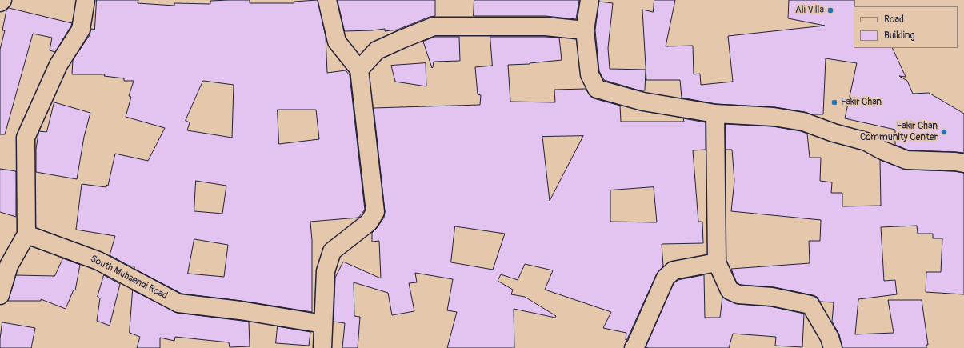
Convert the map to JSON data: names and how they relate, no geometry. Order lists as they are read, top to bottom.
{
  "streets": {
    "street": ["South Muhsendi Road"]
  },
  "places": ["Ali Villa", "Fakir Chan", "Fakir Chan Community Center"],
  "legend": ["Road", "Building"]
}
